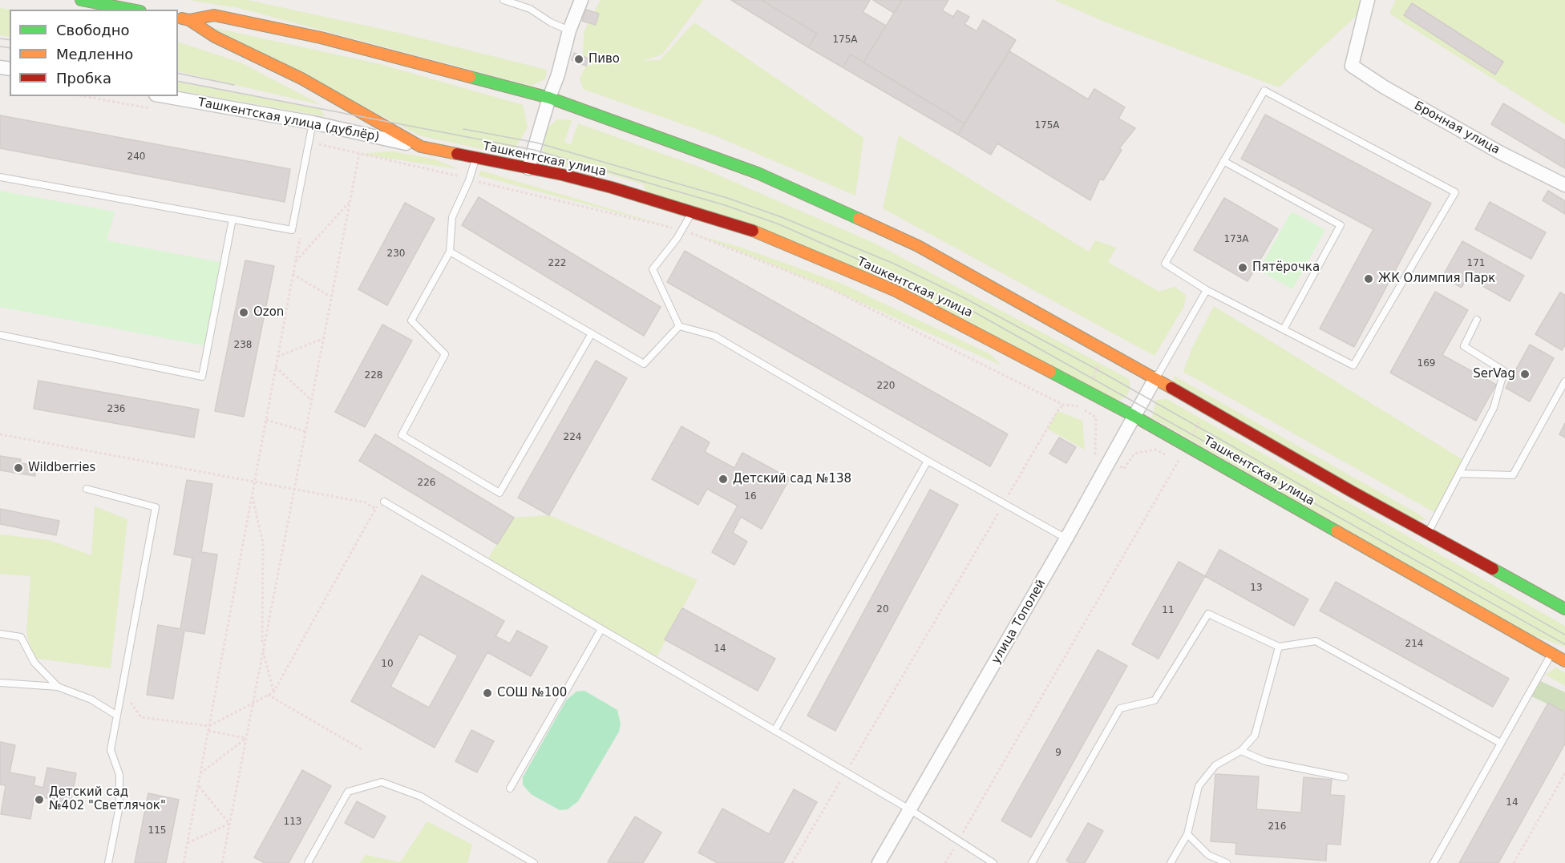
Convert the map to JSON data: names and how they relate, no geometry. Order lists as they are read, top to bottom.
{
  "streets": {
    "main road": ["Ташкентская улица"],
    "street": ["Ташкентская улица (дублёр)", "Бронная улица", "улица Тополей"]
  },
  "crossings": [
    ["Ташкентская улица (дублёр)", "Ташкентская улица"],
    ["Ташкентская улица", "улица Тополей"]
  ],
  "places": [
    "Пиво",
    "Пятёрочка",
    "ЖК Олимпия Парк",
    "Ozon",
    "SerVag",
    "Wildberries",
    "Детский сад №138",
    "СОШ №100",
    "Детский сад №402 \"Светлячок\""
  ],
  "house_numbers": [
    "175А",
    "175А",
    "240",
    "173А",
    "230",
    "222",
    "171",
    "238",
    "169",
    "228",
    "220",
    "236",
    "224",
    "226",
    "16",
    "13",
    "20",
    "11",
    "214",
    "14",
    "10",
    "9",
    "14",
    "113",
    "216",
    "115"
  ],
  "legend": ["Свободно", "Медленно", "Пробка"]
}
